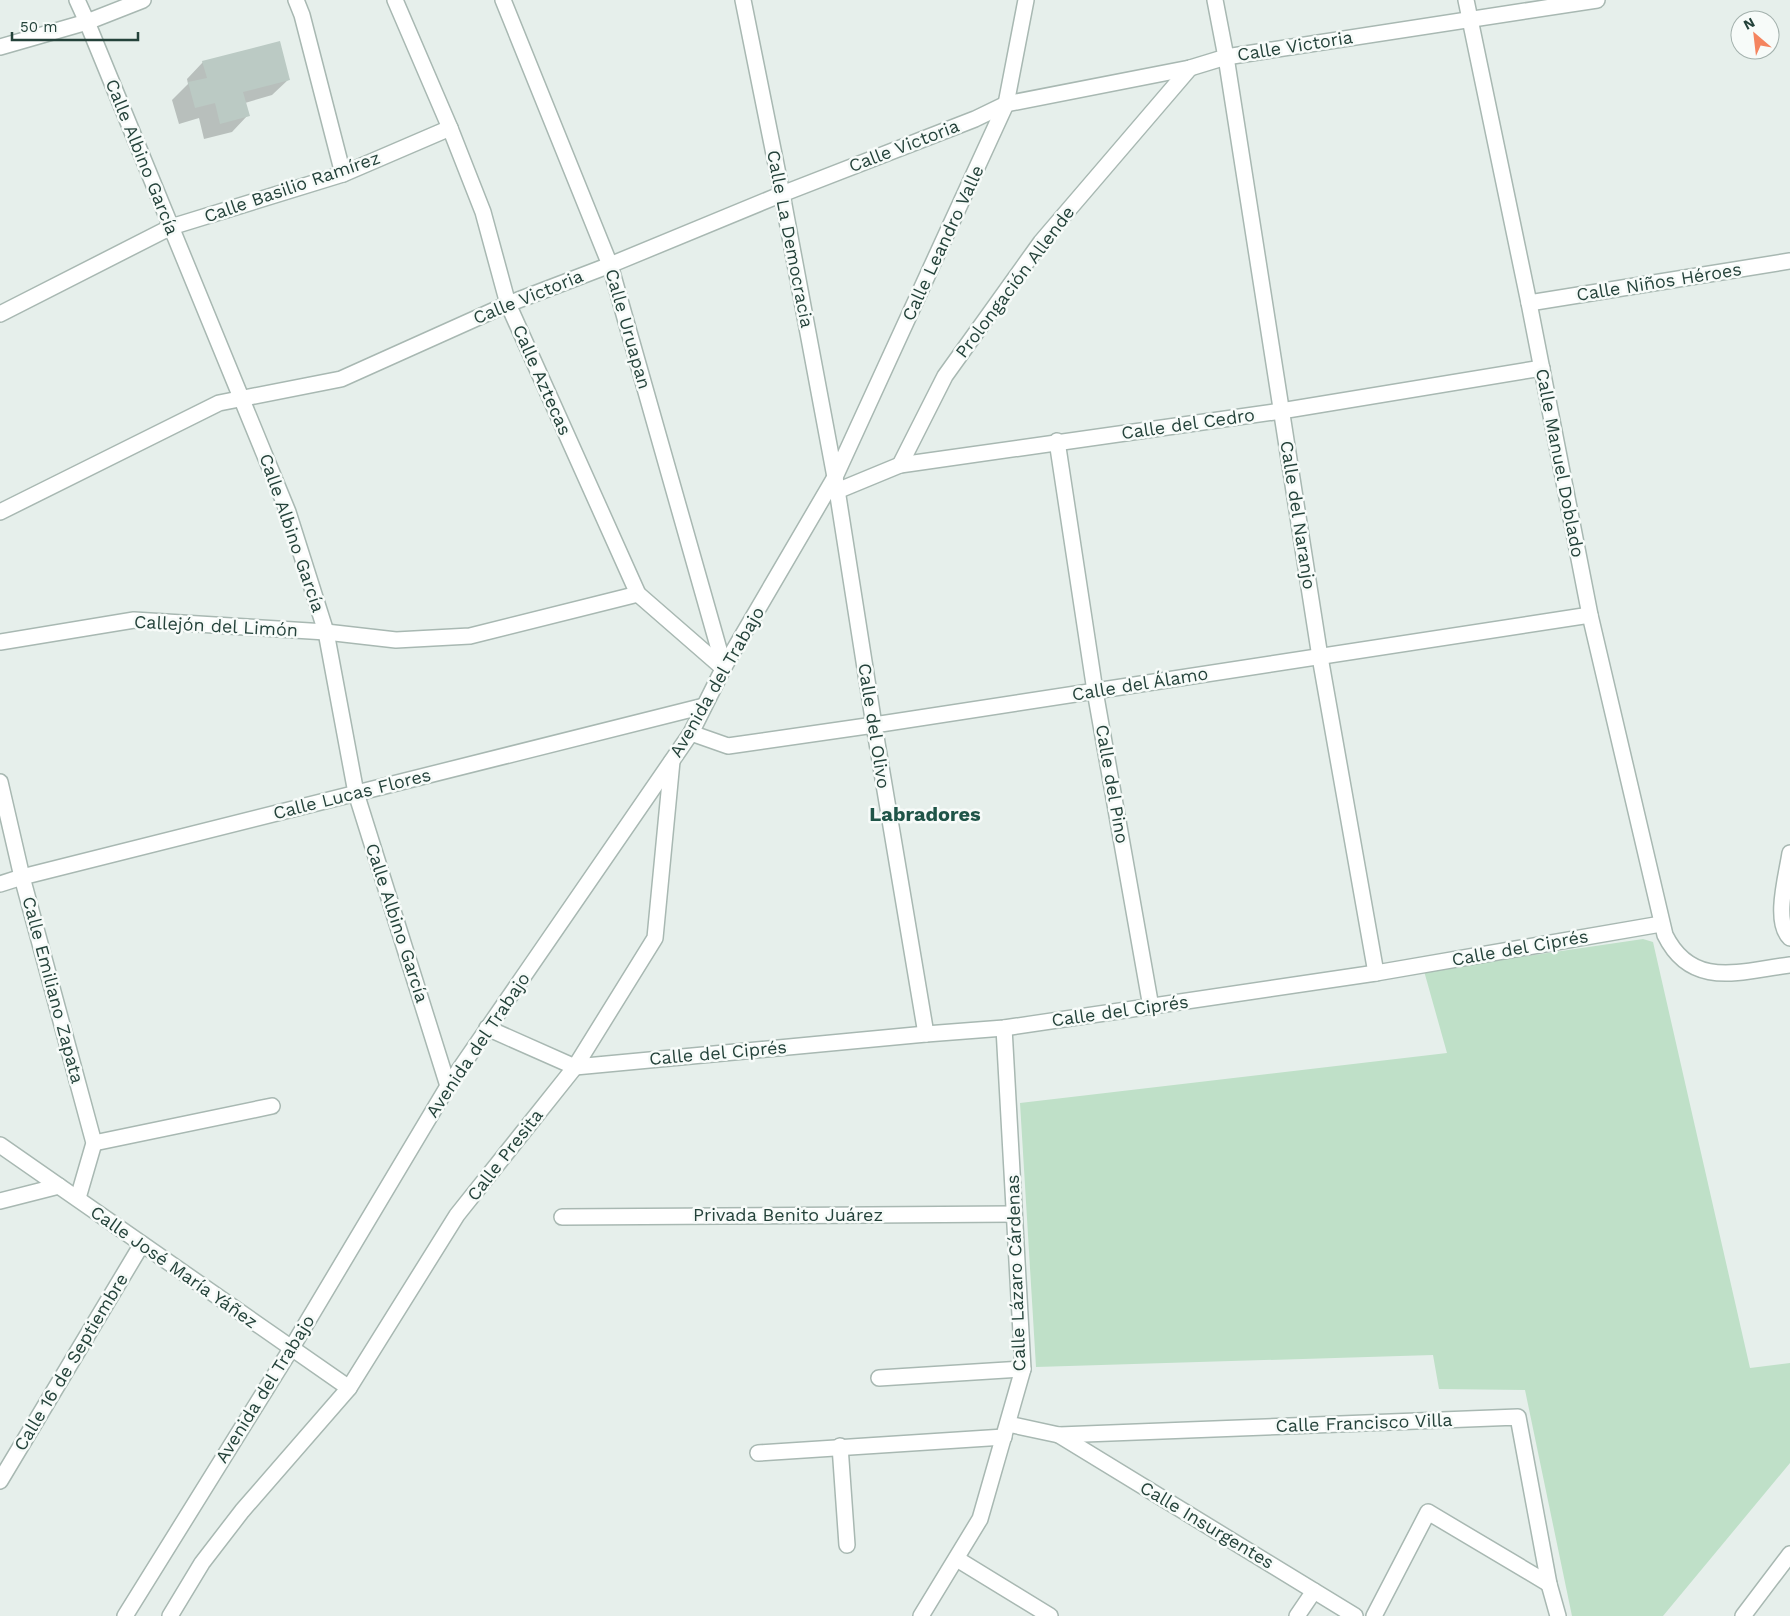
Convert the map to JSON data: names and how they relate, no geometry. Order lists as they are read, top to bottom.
{
  "streets": {
    "street": [
      "Calle Victoria",
      "Calle Albino García",
      "Calle Basilio Ramírez",
      "Calle La Democracia",
      "Calle Leandro Valle",
      "Prolongación Allende",
      "Calle Niños Héroes",
      "Calle Uruapan",
      "Calle Aztecas",
      "Calle del Cedro",
      "Calle Manuel Doblado",
      "Calle del Naranjo",
      "Callejón del Limón",
      "Avenida del Trabajo",
      "Calle del Álamo",
      "Calle del Olivo",
      "Calle del Pino",
      "Calle Lucas Flores",
      "Calle del Ciprés",
      "Calle Emiliano Zapata",
      "Calle Presita",
      "Privada Benito Juárez",
      "Calle José María Yáñez",
      "Calle Lázaro Cárdenas",
      "Calle 16 de Septiembre",
      "Calle Francisco Villa",
      "Calle Insurgentes"
    ]
  },
  "crossings": [
    ["Calle Victoria", "Calle Albino García"],
    ["Calle Victoria", "Calle La Democracia"],
    ["Calle Victoria", "Calle Leandro Valle"],
    ["Calle Victoria", "Prolongación Allende"],
    ["Calle Victoria", "Calle Uruapan"],
    ["Calle Victoria", "Calle Aztecas"],
    ["Calle Victoria", "Calle Manuel Doblado"],
    ["Calle Victoria", "Calle del Naranjo"],
    ["Calle Albino García", "Calle Basilio Ramírez"],
    ["Calle Albino García", "Callejón del Limón"],
    ["Calle Albino García", "Avenida del Trabajo"],
    ["Calle Albino García", "Calle Lucas Flores"],
    ["Calle Basilio Ramírez", "Calle Aztecas"],
    ["Calle La Democracia", "Calle Leandro Valle"],
    ["Calle La Democracia", "Calle del Cedro"],
    ["Calle La Democracia", "Avenida del Trabajo"],
    ["Calle La Democracia", "Calle del Olivo"],
    ["Calle Leandro Valle", "Calle del Cedro"],
    ["Calle Leandro Valle", "Avenida del Trabajo"],
    ["Calle Leandro Valle", "Calle del Olivo"],
    ["Prolongación Allende", "Calle del Cedro"],
    ["Calle Niños Héroes", "Calle Manuel Doblado"],
    ["Calle Uruapan", "Calle Aztecas"],
    ["Calle Uruapan", "Avenida del Trabajo"],
    ["Calle Aztecas", "Callejón del Limón"],
    ["Calle Aztecas", "Avenida del Trabajo"],
    ["Calle del Cedro", "Calle Manuel Doblado"],
    ["Calle del Cedro", "Calle del Naranjo"],
    ["Calle del Cedro", "Avenida del Trabajo"],
    ["Calle del Cedro", "Calle del Olivo"],
    ["Calle del Cedro", "Calle del Pino"],
    ["Calle Manuel Doblado", "Calle del Álamo"],
    ["Calle Manuel Doblado", "Calle del Ciprés"],
    ["Calle del Naranjo", "Calle del Álamo"],
    ["Calle del Naranjo", "Calle del Ciprés"],
    ["Avenida del Trabajo", "Calle del Álamo"],
    ["Avenida del Trabajo", "Calle del Olivo"],
    ["Avenida del Trabajo", "Calle Lucas Flores"],
    ["Avenida del Trabajo", "Calle Presita"],
    ["Avenida del Trabajo", "Calle José María Yáñez"],
    ["Calle del Álamo", "Calle del Olivo"],
    ["Calle del Álamo", "Calle del Pino"],
    ["Calle del Olivo", "Calle del Ciprés"],
    ["Calle del Pino", "Calle del Ciprés"],
    ["Calle Lucas Flores", "Calle Emiliano Zapata"],
    ["Calle del Ciprés", "Calle Presita"],
    ["Calle del Ciprés", "Calle Lázaro Cárdenas"],
    ["Calle Presita", "Calle José María Yáñez"],
    ["Privada Benito Juárez", "Calle Lázaro Cárdenas"],
    ["Calle José María Yáñez", "Calle 16 de Septiembre"],
    ["Calle Lázaro Cárdenas", "Calle Francisco Villa"],
    ["Calle Francisco Villa", "Calle Insurgentes"]
  ],
  "districts": ["Labradores"],
  "scale_bar": "50 m",
  "north": "top left"
}
